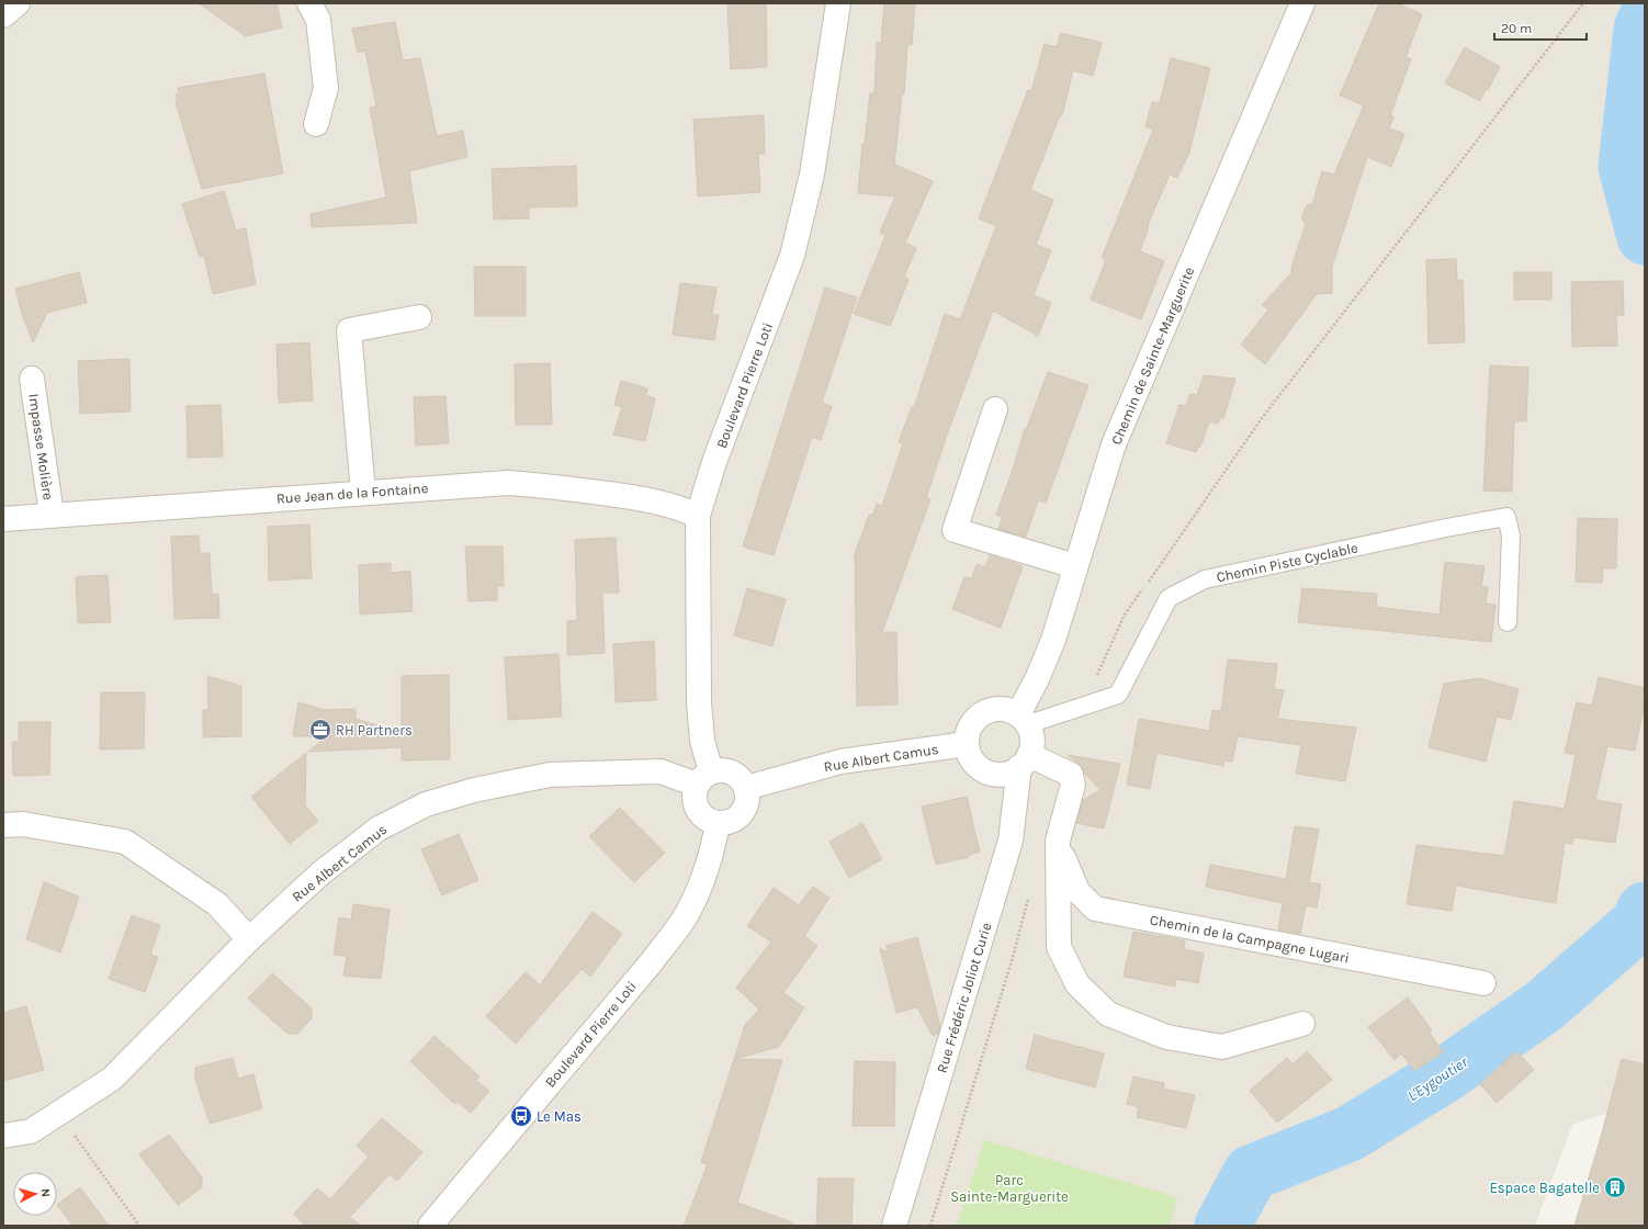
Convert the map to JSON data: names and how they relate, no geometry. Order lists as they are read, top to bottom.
{
  "streets": {
    "street": [
      "Chemin de Sainte-Marguerite",
      "Boulevard Pierre Loti",
      "Impasse Molière",
      "Rue Jean de la Fontaine",
      "Rue Albert Camus",
      "Chemin de la Campagne Lugari",
      "Rue Frédéric Joliot Curie"
    ],
    "lane": ["Chemin Piste Cyclable"]
  },
  "crossings": [
    ["Chemin de Sainte-Marguerite", "Chemin Piste Cyclable"],
    ["Chemin de Sainte-Marguerite", "Rue Albert Camus"],
    ["Chemin de Sainte-Marguerite", "Rue Frédéric Joliot Curie"],
    ["Boulevard Pierre Loti", "Rue Jean de la Fontaine"],
    ["Boulevard Pierre Loti", "Rue Albert Camus"],
    ["Impasse Molière", "Rue Jean de la Fontaine"],
    ["Chemin Piste Cyclable", "Rue Albert Camus"],
    ["Chemin Piste Cyclable", "Rue Frédéric Joliot Curie"],
    ["Rue Albert Camus", "Rue Frédéric Joliot Curie"]
  ],
  "water": ["L'Eygoutier"],
  "parks": ["Parc Sainte-Marguerite"],
  "places": {
    "office": ["RH Partners"],
    "bus stop": ["Le Mas"],
    "building": ["Espace Bagatelle"]
  },
  "scale_bar": "20 m",
  "north": "right"
}
